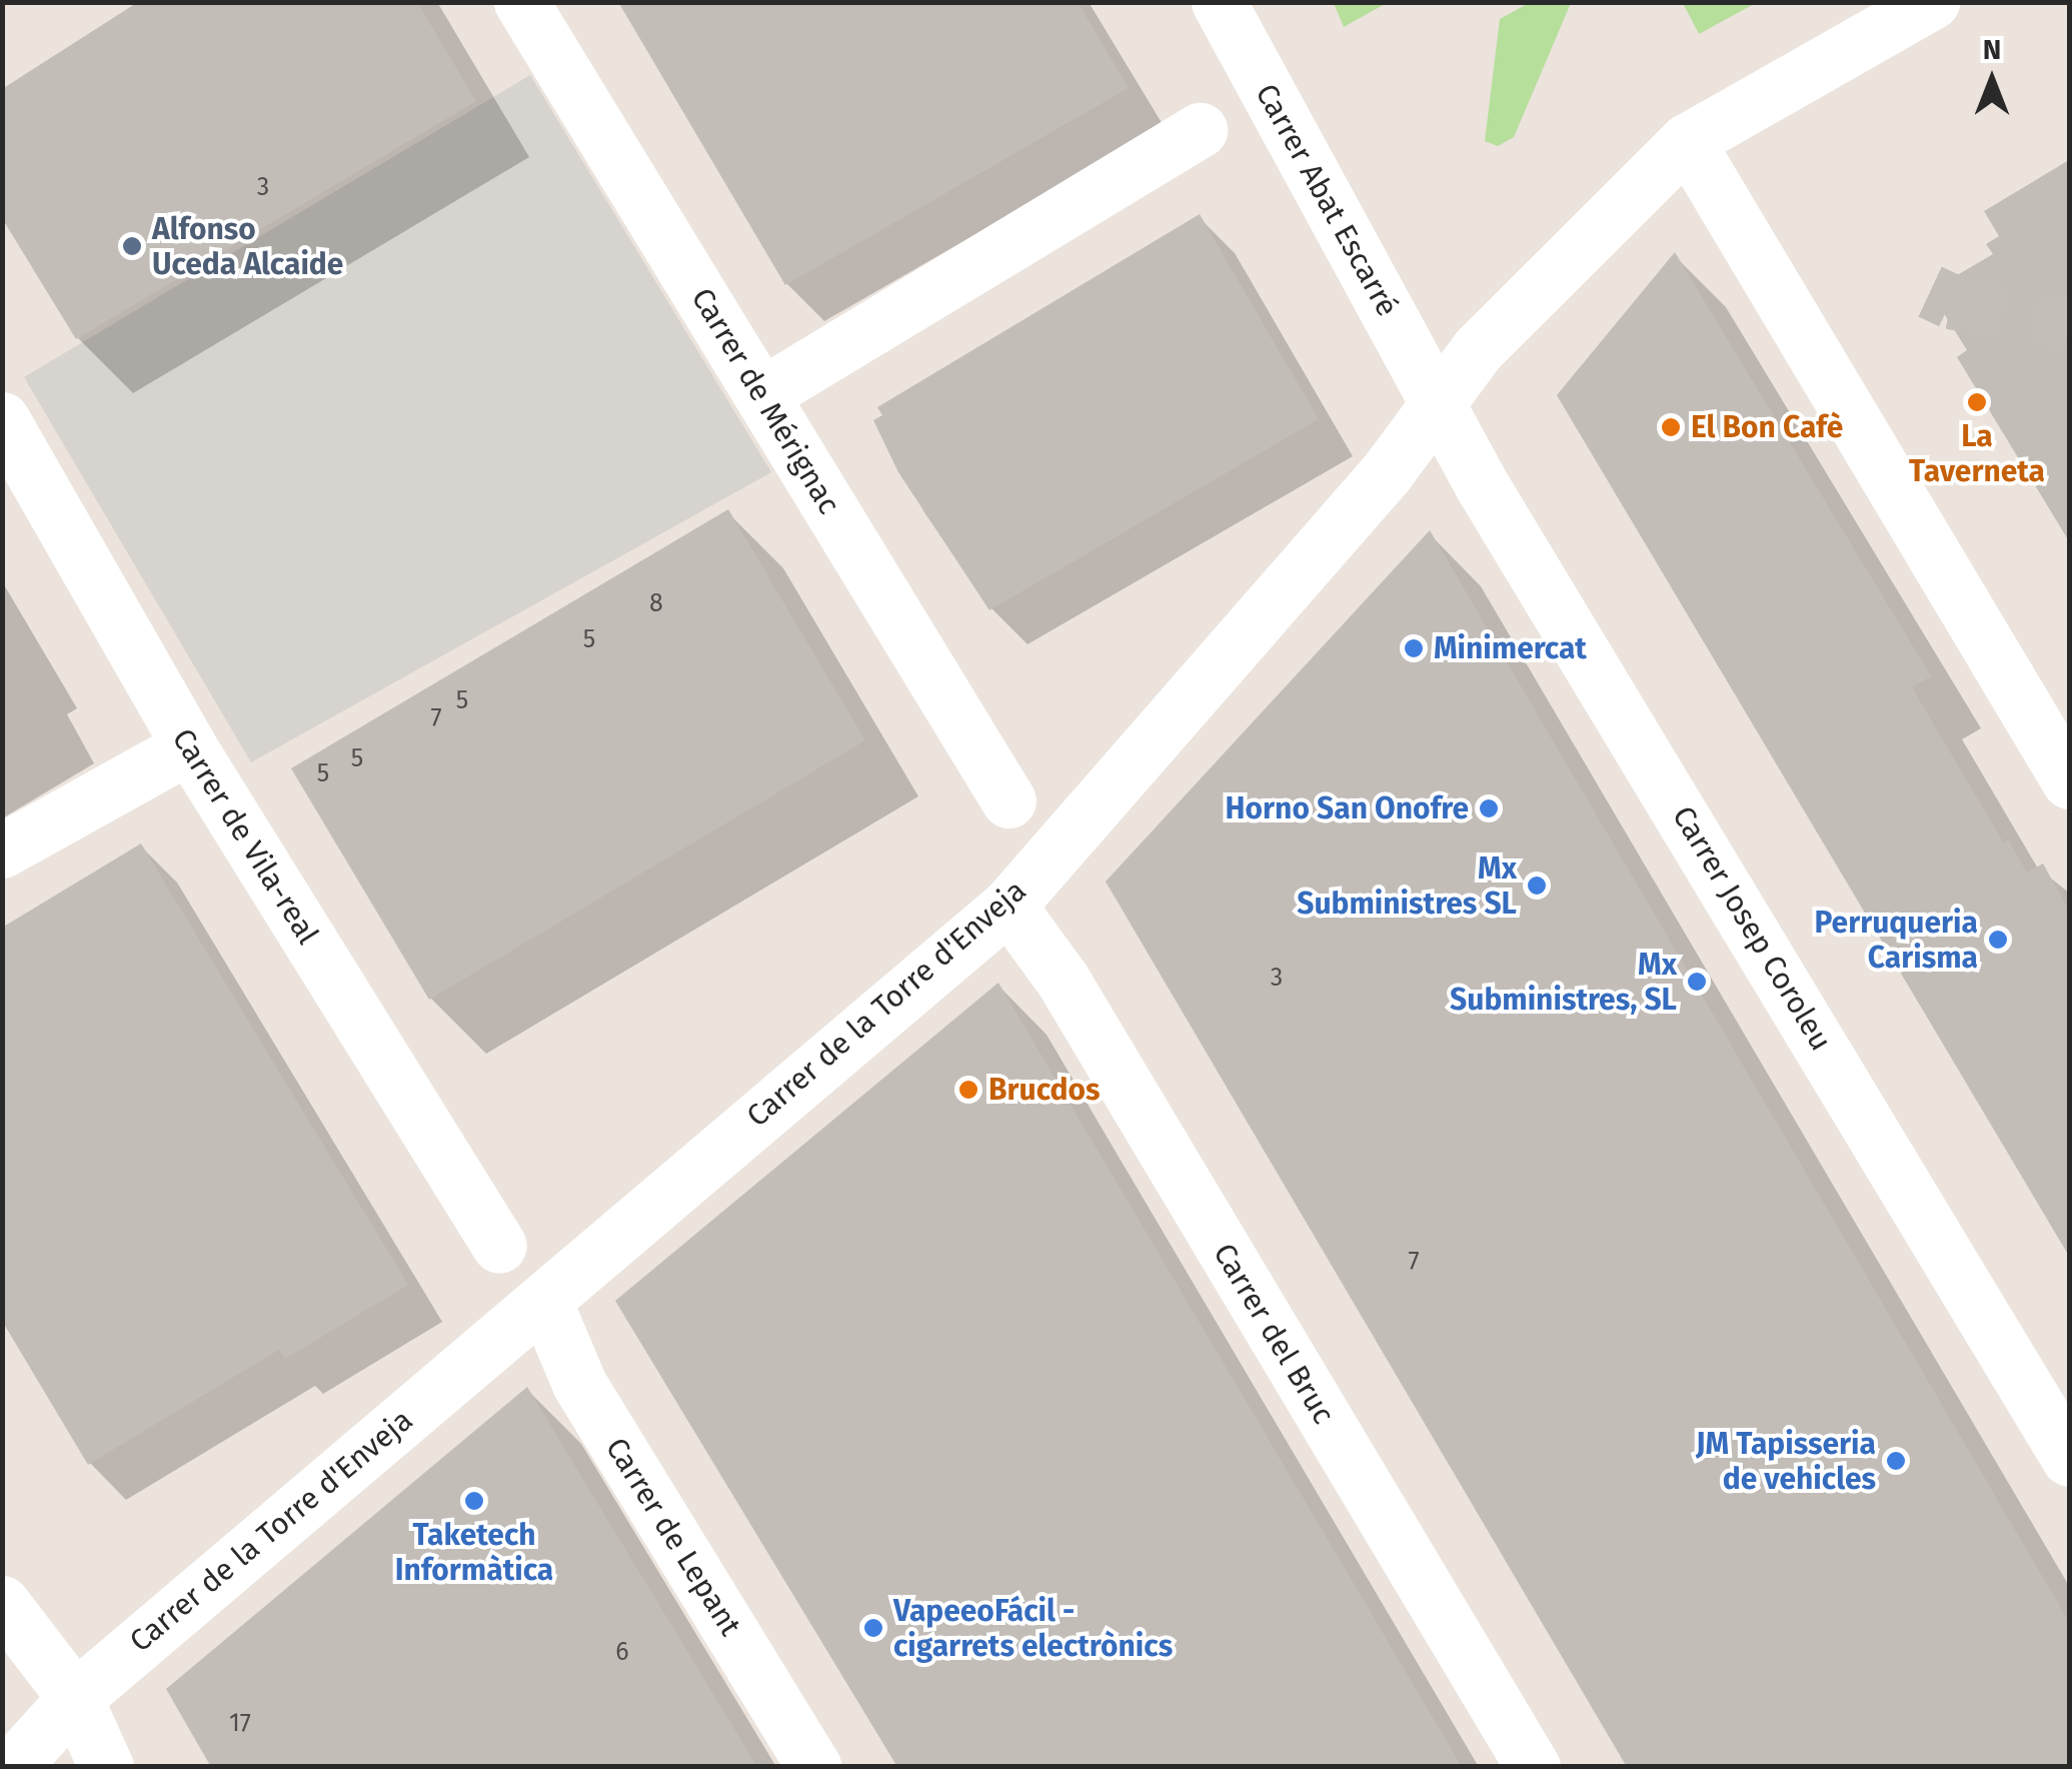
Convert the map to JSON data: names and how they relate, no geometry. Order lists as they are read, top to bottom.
{
  "streets": {
    "street": [
      "Carrer Abat Escarré",
      "Carrer de Mérignac",
      "Carrer de Vila-real",
      "Carrer Josep Coroleu",
      "Carrer de la Torre d'Enveja",
      "Carrer del Bruc",
      "Carrer de Lepant"
    ]
  },
  "crossings": [
    ["Carrer Abat Escarré", "Carrer Josep Coroleu"],
    ["Carrer Abat Escarré", "Carrer de la Torre d'Enveja"],
    ["Carrer Josep Coroleu", "Carrer de la Torre d'Enveja"],
    ["Carrer de la Torre d'Enveja", "Carrer del Bruc"],
    ["Carrer de la Torre d'Enveja", "Carrer de Lepant"]
  ],
  "places": [
    "Alfonso Uceda Alcaide",
    "La Taverneta",
    "El Bon Cafè",
    "Minimercat",
    "Horno San Onofre",
    "Mx Subministres SL",
    "Perruqueria Carisma",
    "Mx Subministres, SL",
    "Brucdos",
    "JM Tapisseria de vehicles",
    "Taketech Informàtica",
    "VapeeoFácil - cigarrets electrònics"
  ],
  "house_numbers": [
    "3",
    "8",
    "5",
    "5",
    "7",
    "5",
    "5",
    "3",
    "7",
    "6",
    "17"
  ],
  "north": "top"
}
